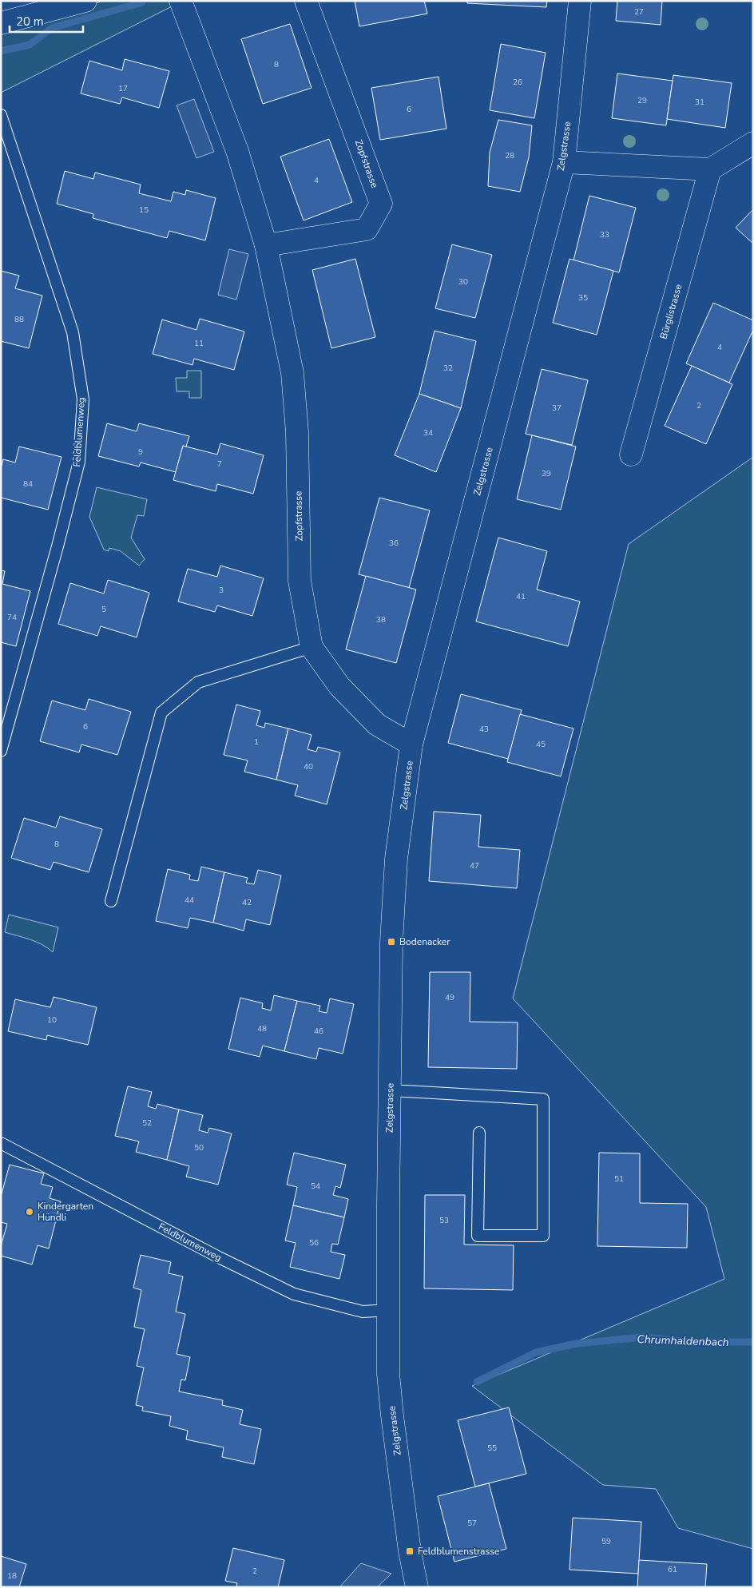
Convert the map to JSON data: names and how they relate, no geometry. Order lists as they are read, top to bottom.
{
  "streets": {
    "street": ["Zelgstrasse", "Zopfstrasse", "Bürglistrasse"],
    "lane": ["Feldblumenweg"]
  },
  "crossings": [
    ["Zelgstrasse", "Zopfstrasse"],
    ["Zelgstrasse", "Feldblumenweg"]
  ],
  "water": ["Chrumhaldenbach"],
  "places": {
    "transit": ["Bodenacker", "Feldblumenstrasse"],
    "other": ["Kindergarten Hündli"]
  },
  "house_numbers": [
    "27",
    "8",
    "26",
    "17",
    "29",
    "31",
    "6",
    "28",
    "4",
    "15",
    "33",
    "30",
    "35",
    "88",
    "11",
    "4",
    "32",
    "2",
    "37",
    "34",
    "9",
    "7",
    "39",
    "84",
    "36",
    "3",
    "41",
    "5",
    "74",
    "38",
    "6",
    "43",
    "1",
    "45",
    "40",
    "8",
    "47",
    "44",
    "42",
    "49",
    "10",
    "48",
    "46",
    "52",
    "50",
    "51",
    "54",
    "53",
    "56",
    "55",
    "57",
    "59",
    "61",
    "2",
    "18"
  ],
  "scale_bar": "20 m"
}
